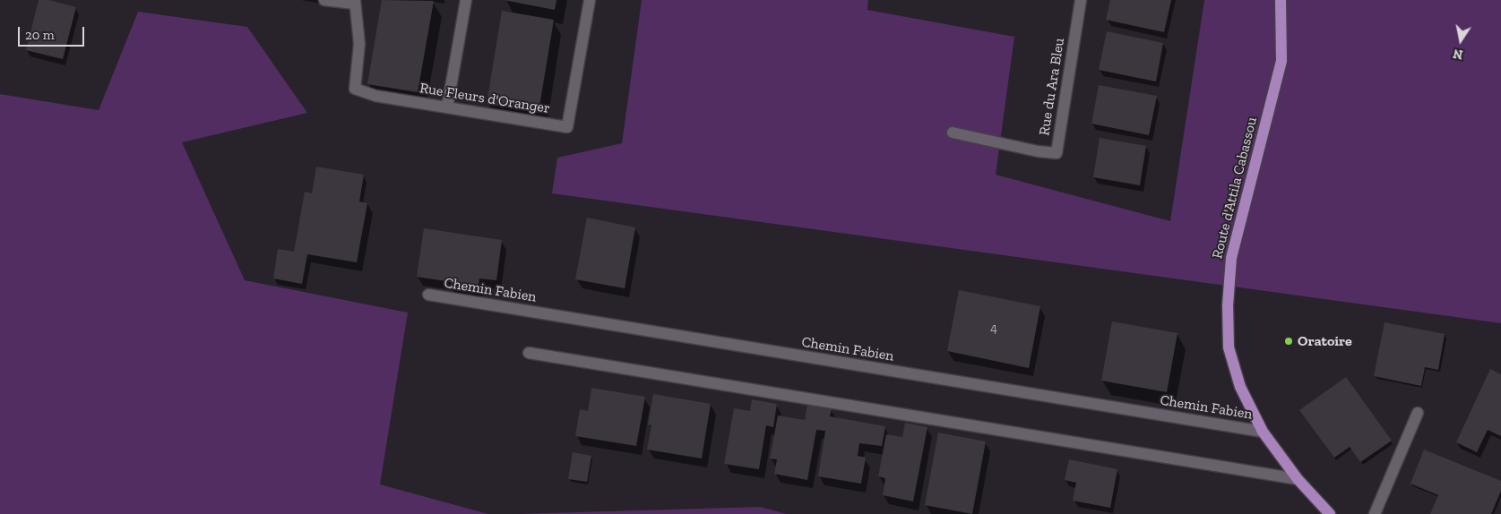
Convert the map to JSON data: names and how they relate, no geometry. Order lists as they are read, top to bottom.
{
  "streets": {
    "main road": ["Route d'Attila Cabassou"],
    "street": ["Rue du Ara Bleu", "Rue Fleurs d'Oranger", "Chemin Fabien"]
  },
  "crossings": [
    ["Route d'Attila Cabassou", "Chemin Fabien"]
  ],
  "places": ["Oratoire"],
  "house_numbers": ["4"],
  "scale_bar": "20 m",
  "north": "bottom"
}
